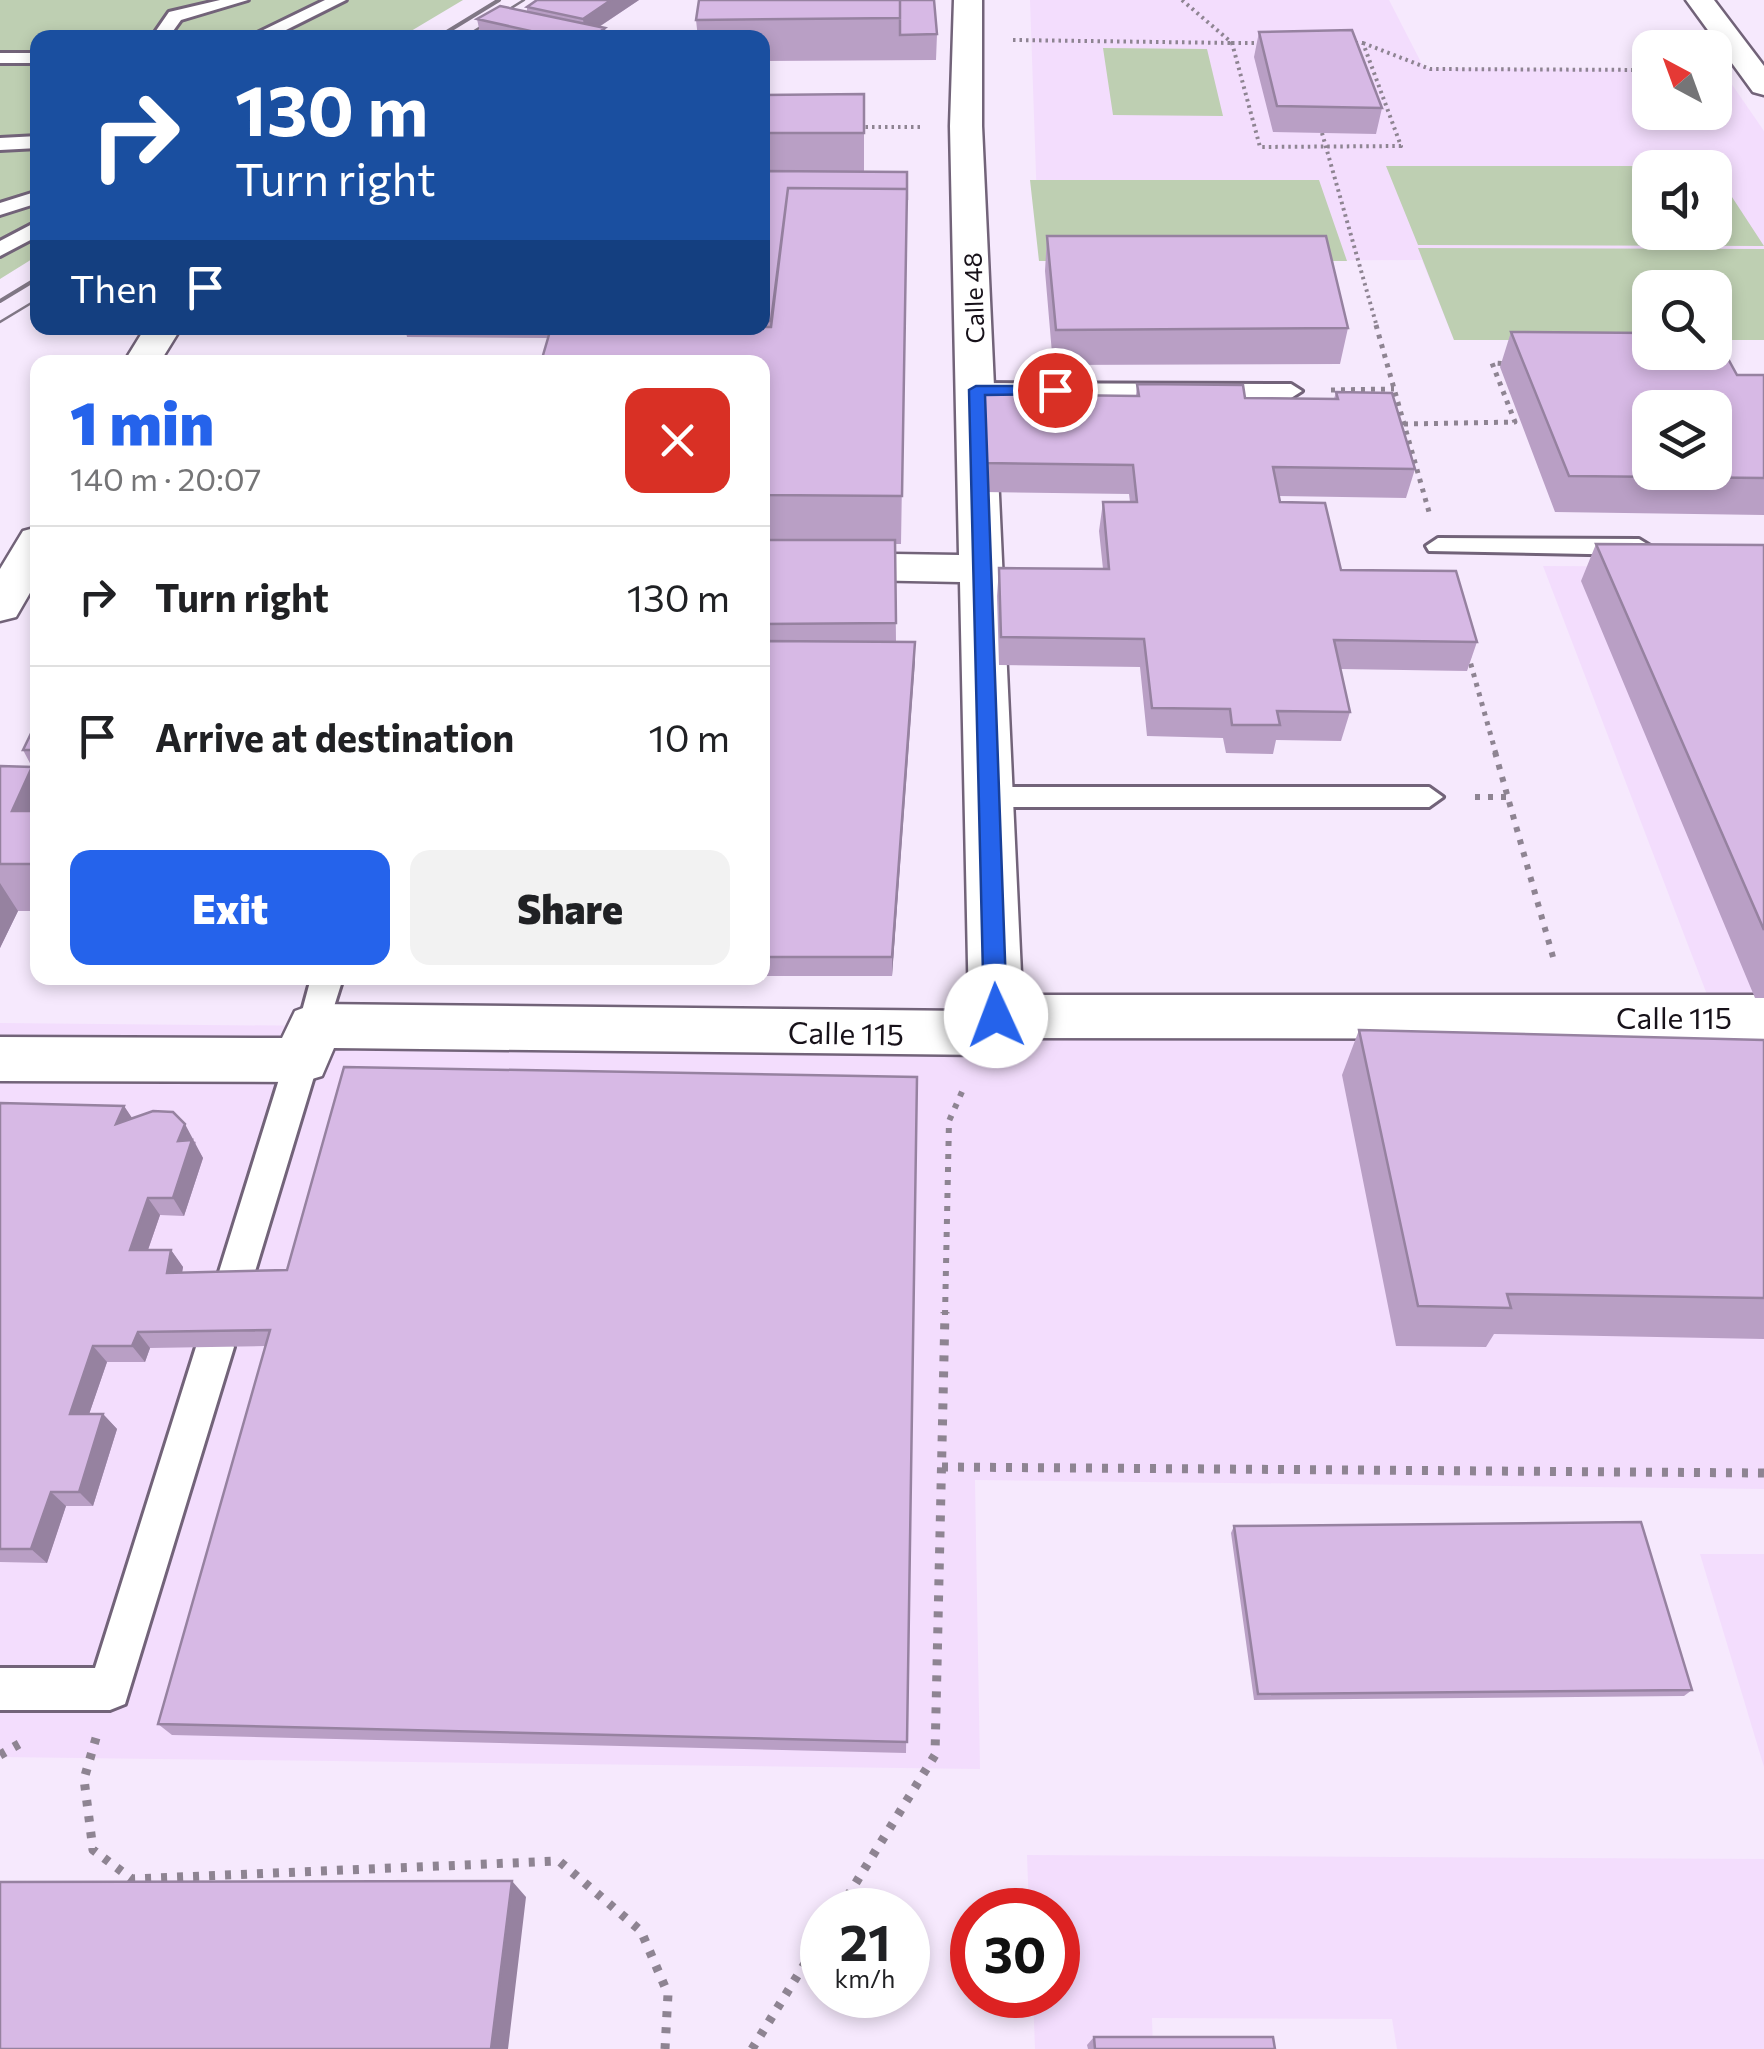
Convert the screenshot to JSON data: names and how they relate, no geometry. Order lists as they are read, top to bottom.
{
  "streets": {
    "street": ["Calle 48", "Calle 115"]
  },
  "crossings": [
    ["Calle 48", "Calle 115"]
  ],
  "north": "top left",
  "page": {
    "turn": ["130 m", "Turn right"],
    "then": "Then",
    "heading": ["1 min", "140 m · 20:07"],
    "list": [
      {
        "name": "Turn right",
        "value": "130 m"
      },
      {
        "name": "Arrive at destination",
        "value": "10 m"
      }
    ],
    "buttons": ["Exit", "Share"],
    "speed": "21 km/h",
    "limit": "30"
  }
}
